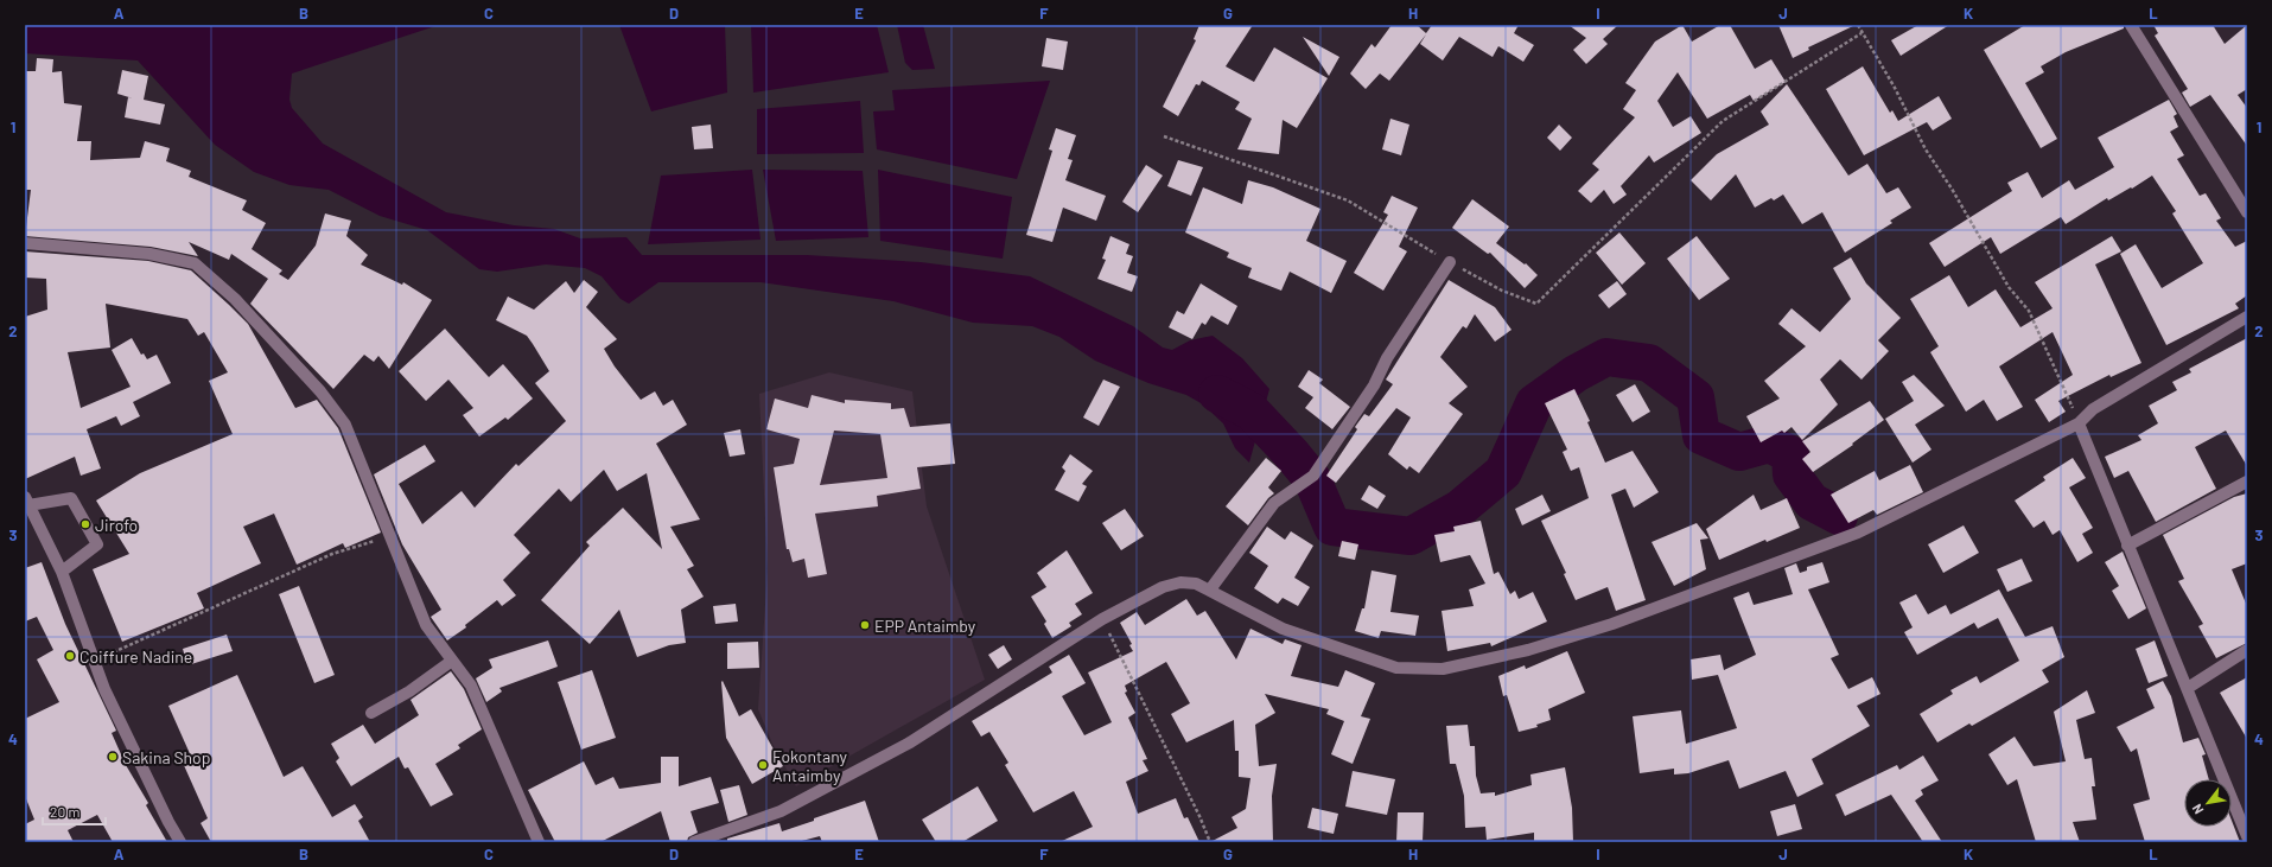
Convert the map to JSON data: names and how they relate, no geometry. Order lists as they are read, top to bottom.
{
  "places": [
    "Jirofo",
    "EPP Antaimby",
    "Coiffure Nadine",
    "Sakina Shop",
    "Fokontany Antaimby"
  ],
  "scale_bar": "20 m",
  "north": "bottom left",
  "grid": {
    "columns": [
      "A",
      "B",
      "C",
      "D",
      "E",
      "F",
      "G",
      "H",
      "I",
      "J",
      "K",
      "L"
    ],
    "rows": [
      "1",
      "2",
      "3",
      "4"
    ]
  }
}
